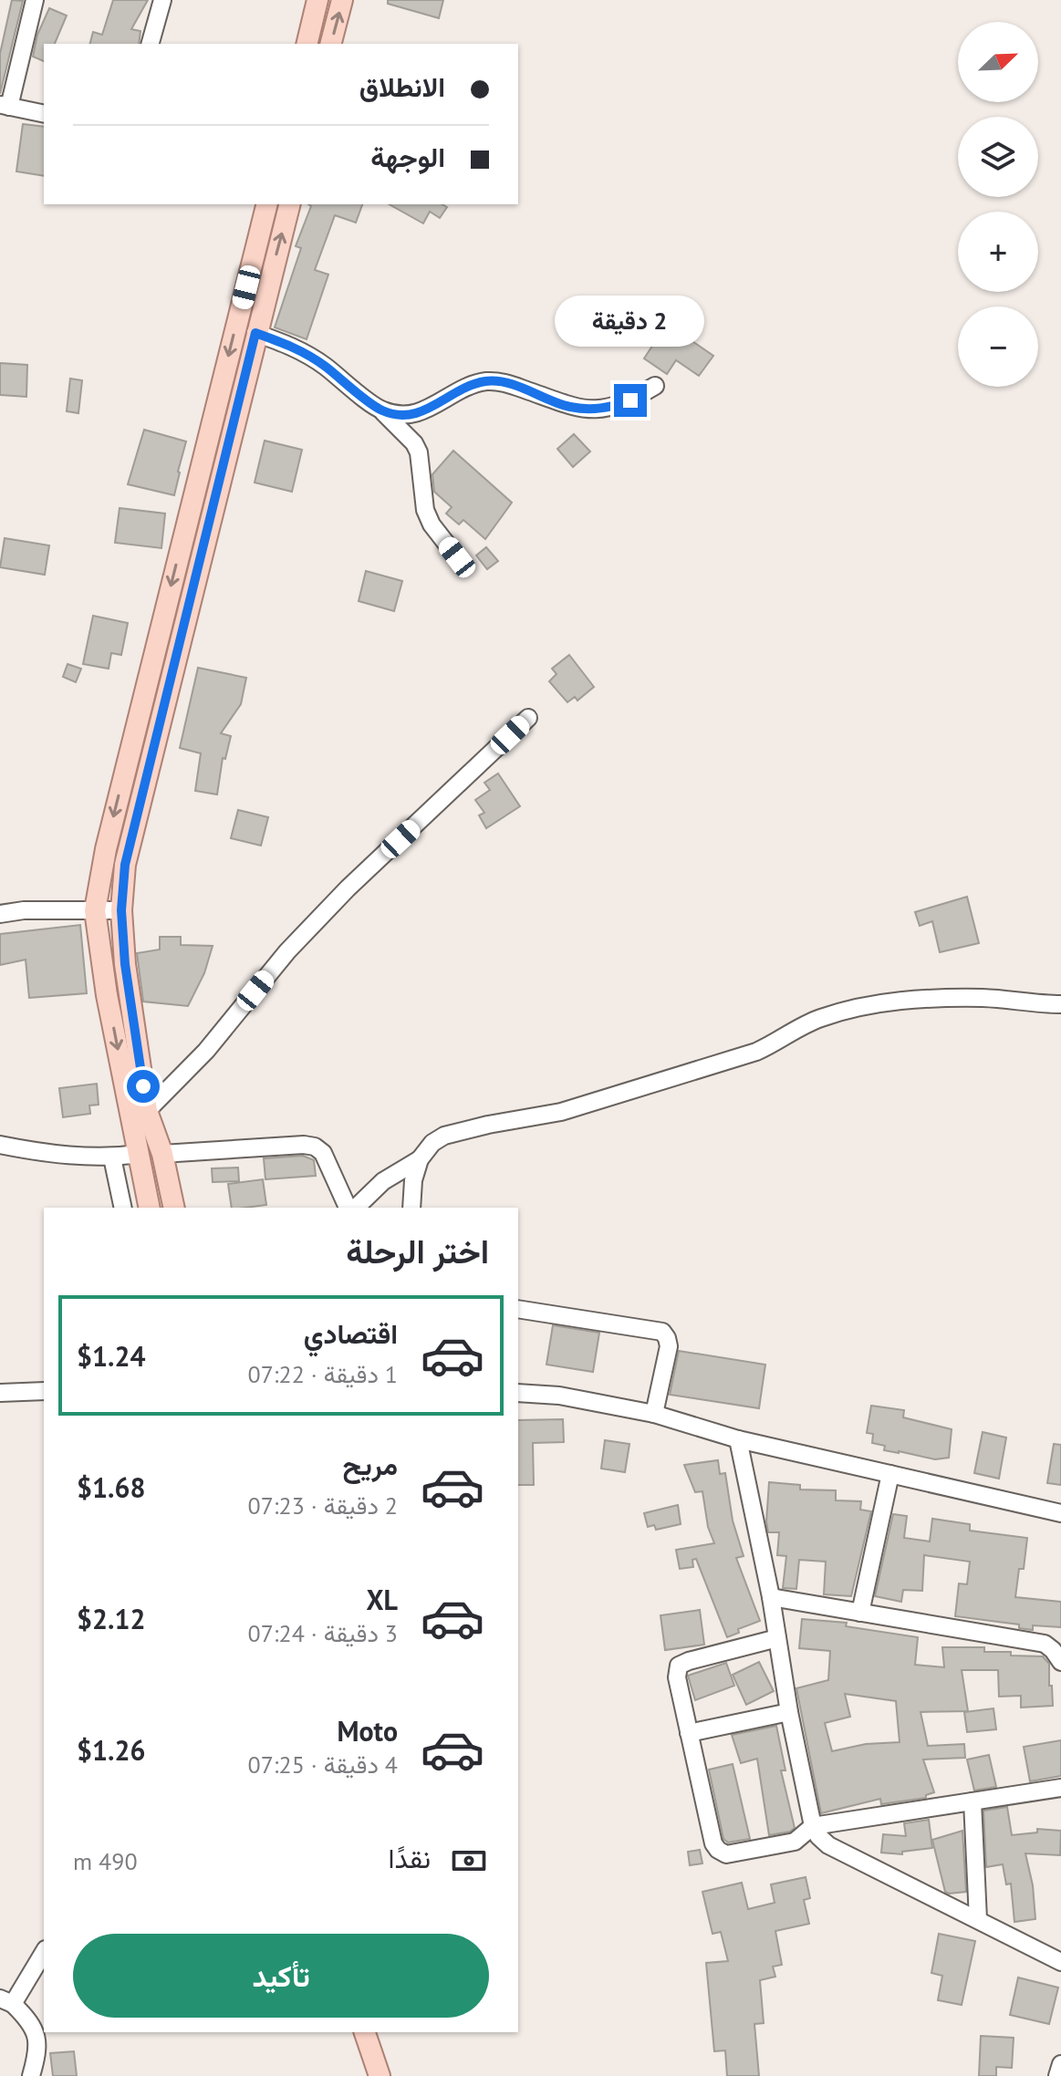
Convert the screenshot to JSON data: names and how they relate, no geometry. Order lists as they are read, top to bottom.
{
  "north": "top right",
  "page": {
    "map_buttons": ["+", "−"],
    "banner": ["الانطلاق", "الوجهة"],
    "bubble": "2 دقيقة",
    "heading": "اختر الرحلة",
    "list": [
      {
        "name": "اقتصادي",
        "note": "1 دقيقة · 07:22",
        "value": "$1.24"
      },
      {
        "name": "مريح",
        "note": "2 دقيقة · 07:23",
        "value": "$1.68"
      },
      {
        "name": "XL",
        "note": "3 دقيقة · 07:24",
        "value": "$2.12"
      },
      {
        "name": "Moto",
        "note": "4 دقيقة · 07:25",
        "value": "$1.26"
      }
    ],
    "pay": ["نقدًا", "490 m"],
    "buttons": "تأكيد"
  }
}
